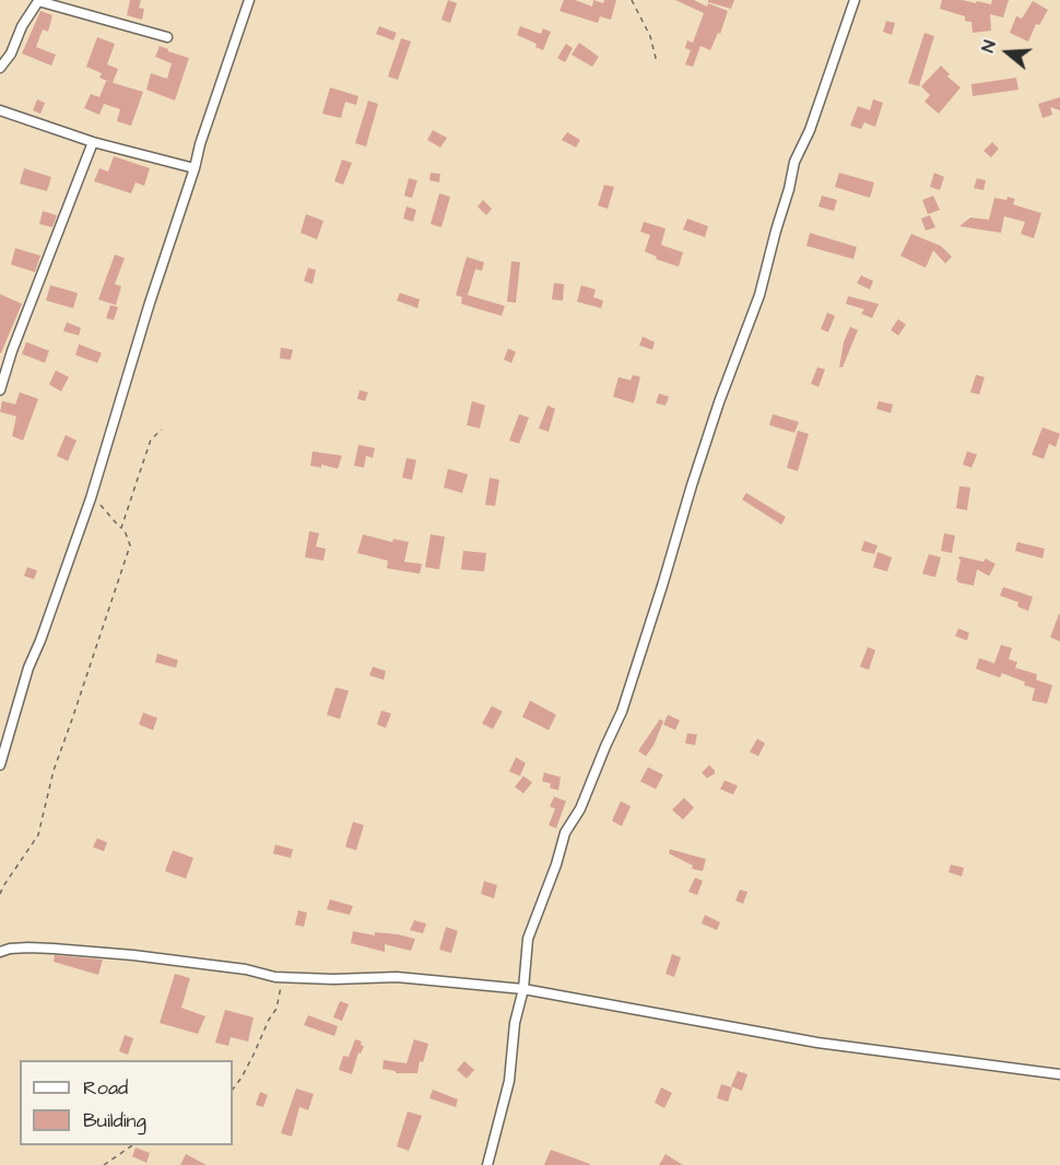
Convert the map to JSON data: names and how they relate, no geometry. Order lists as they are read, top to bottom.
{
  "legend": ["Road", "Building"],
  "north": "left"
}
